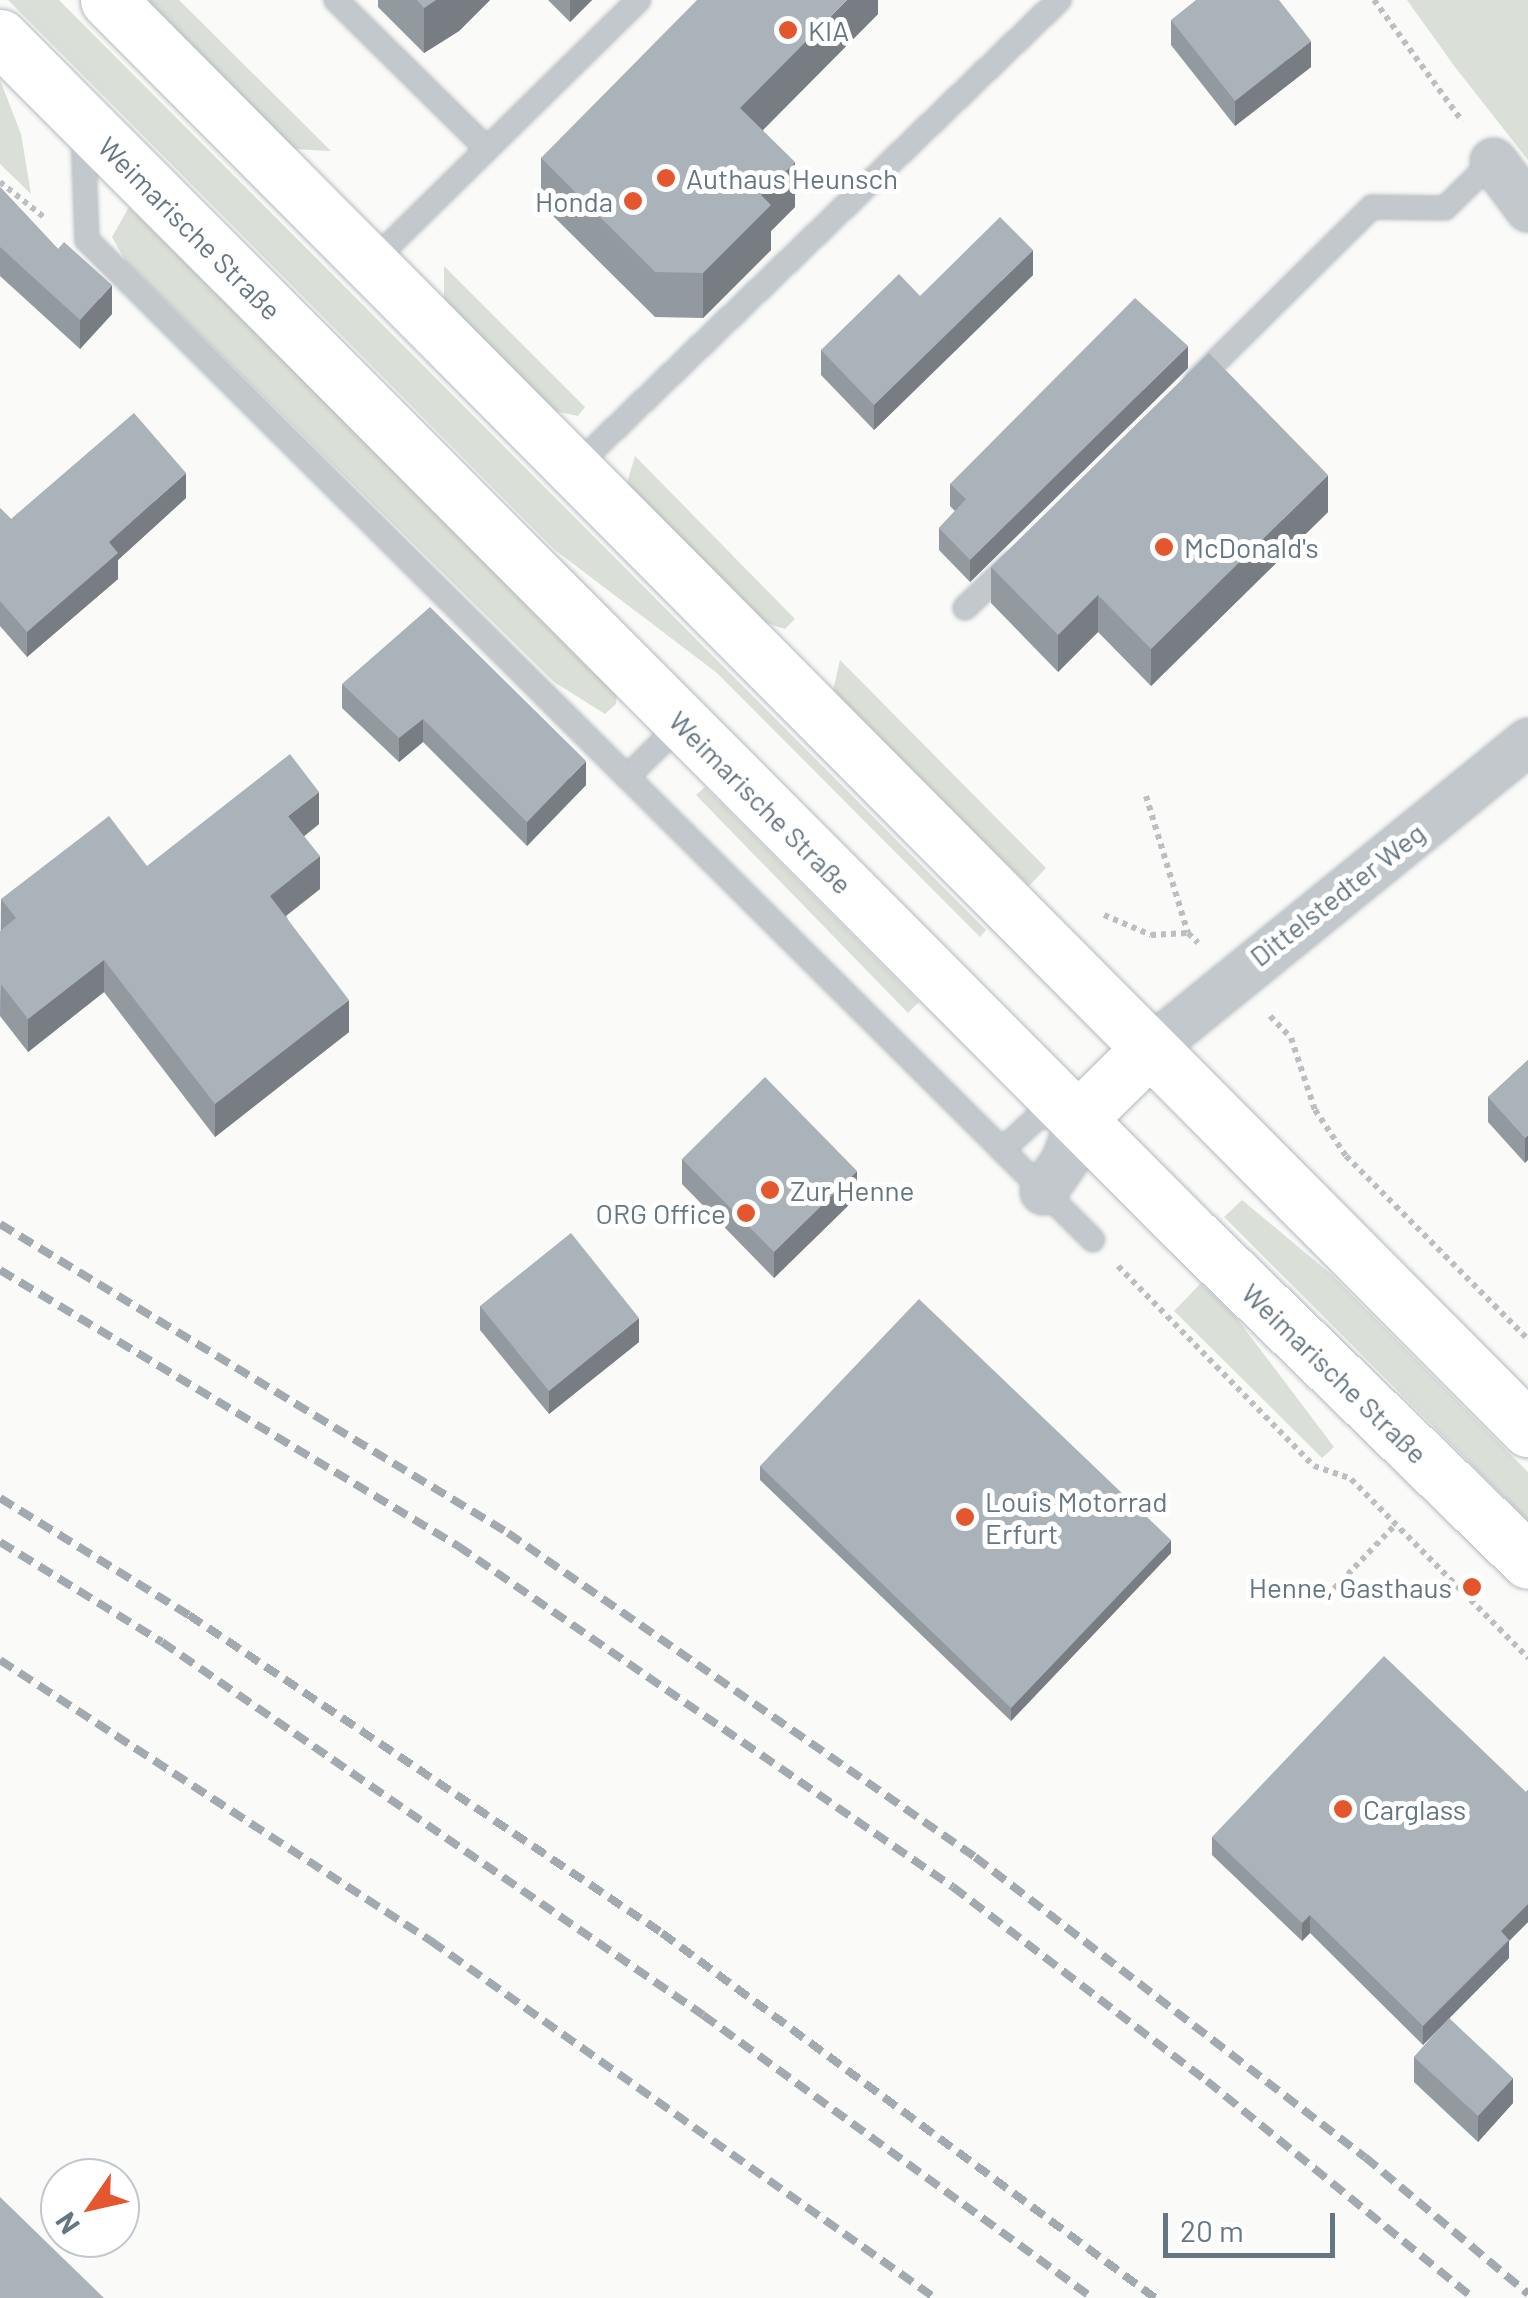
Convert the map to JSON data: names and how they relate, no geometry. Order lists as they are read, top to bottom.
{
  "streets": {
    "main road": ["Weimarische Straße"],
    "street": ["Dittelstedter Weg"]
  },
  "places": [
    "KIA",
    "Authaus Heunsch",
    "Honda",
    "McDonald's",
    "Zur Henne",
    "ORG Office",
    "Louis Motorrad Erfurt",
    "Henne, Gasthaus",
    "Carglass"
  ],
  "scale_bar": "20 m",
  "north": "bottom left"
}
